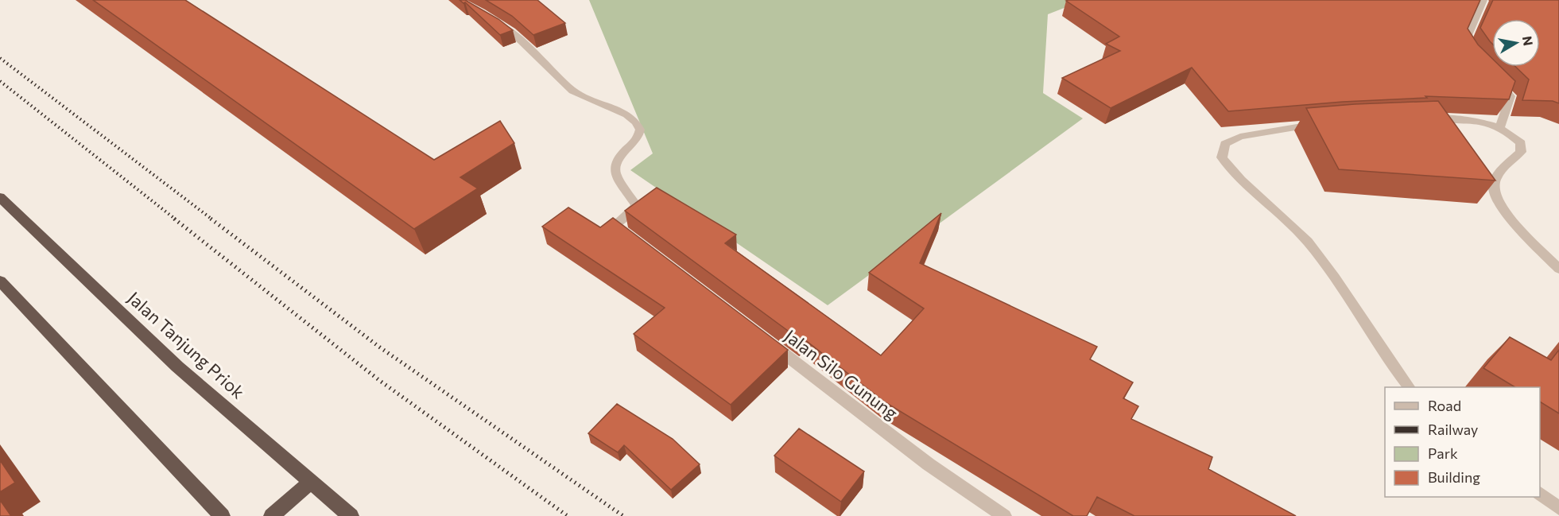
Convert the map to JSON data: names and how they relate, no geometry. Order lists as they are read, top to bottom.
{
  "streets": {
    "highway": ["Jalan Tanjung Priok"],
    "street": ["Jalan Silo Gunung"]
  },
  "legend": [
    "Road",
    "Railway",
    "Park",
    "Building"
  ],
  "north": "right"
}
